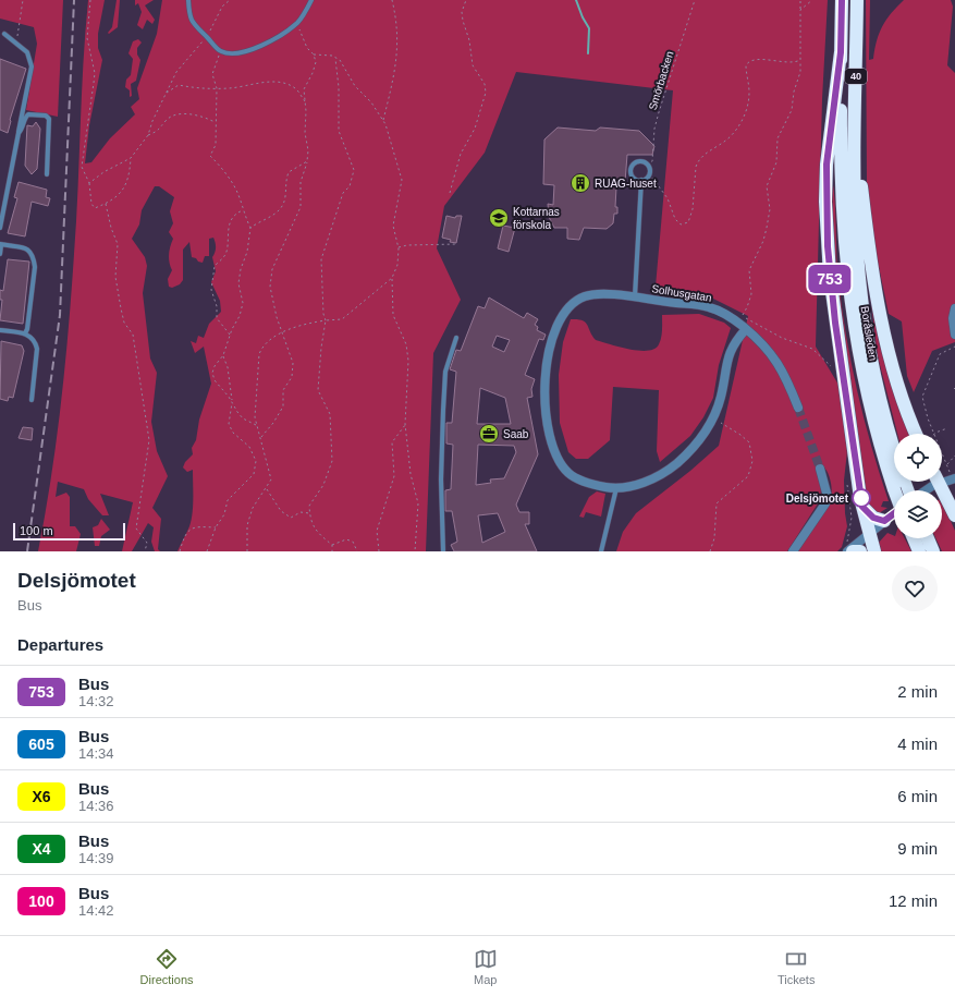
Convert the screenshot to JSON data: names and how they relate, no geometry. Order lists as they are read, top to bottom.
{
  "streets": {
    "highway": ["40", "Boråsleden"],
    "street": ["Solhusgatan"],
    "path": ["Smörbacken"]
  },
  "crossings": [
    ["Smörbacken", "Solhusgatan"]
  ],
  "places": {
    "building": ["RUAG-huset"],
    "school or university": ["Kottarnas förskola"],
    "office": ["Saab"],
    "other": ["Delsjömotet"]
  },
  "lines": ["bus line 753"],
  "scale_bar": "100 m",
  "page": {
    "on_map": "753",
    "scale": "100 m",
    "heading": [
      ["Delsjömotet", "Bus"],
      "Departures"
    ],
    "list": [
      {
        "mark": "753",
        "name": "Bus",
        "note": "14:32",
        "value": "2 min"
      },
      {
        "mark": "605",
        "name": "Bus",
        "note": "14:34",
        "value": "4 min"
      },
      {
        "mark": "X6",
        "name": "Bus",
        "note": "14:36",
        "value": "6 min"
      },
      {
        "mark": "X4",
        "name": "Bus",
        "note": "14:39",
        "value": "9 min"
      },
      {
        "mark": "100",
        "name": "Bus",
        "note": "14:42",
        "value": "12 min"
      }
    ],
    "tabs": ["Directions", "Map", "Tickets"]
  }
}
